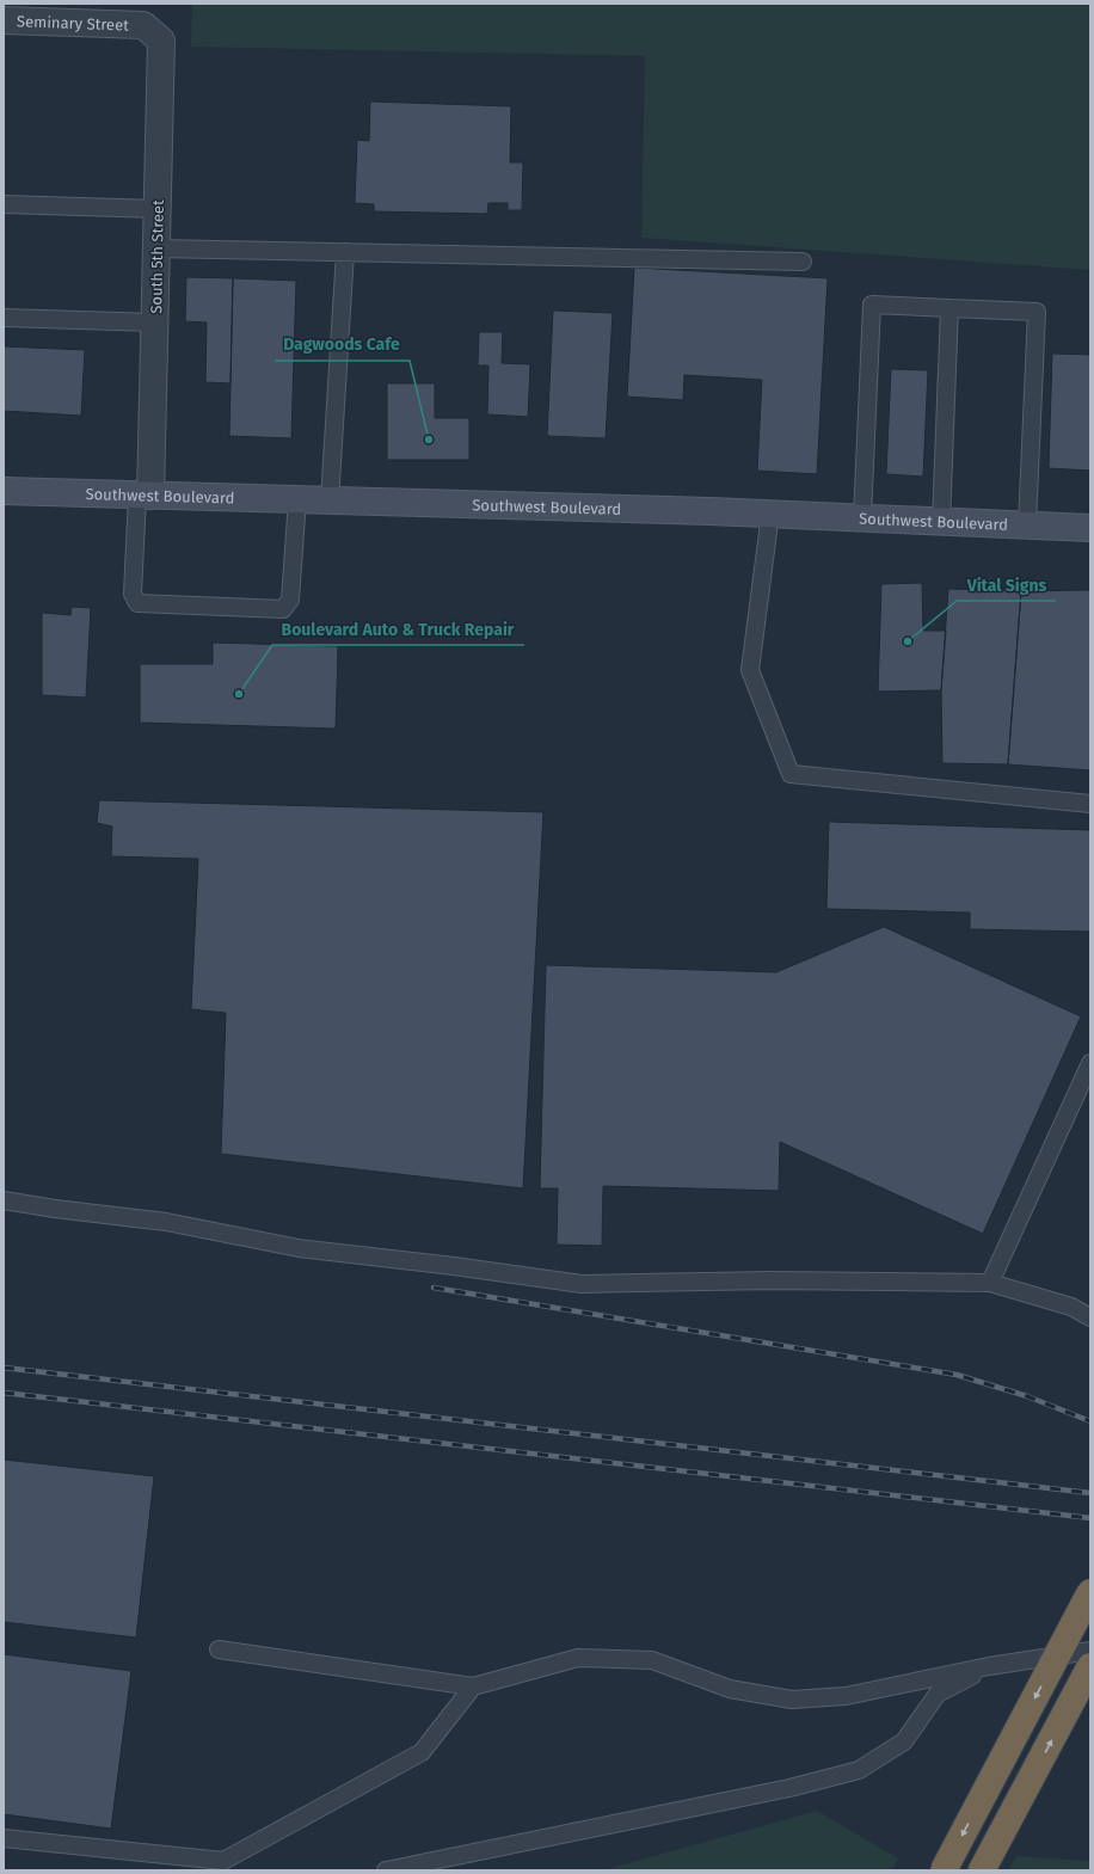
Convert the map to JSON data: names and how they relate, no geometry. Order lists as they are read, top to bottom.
{
  "streets": {
    "main road": ["Southwest Boulevard"],
    "street": ["Seminary Street", "South 5th Street"]
  },
  "crossings": [
    ["Seminary Street", "South 5th Street"],
    ["South 5th Street", "Southwest Boulevard"]
  ],
  "places": ["Dagwoods Cafe", "Vital Signs", "Boulevard Auto & Truck Repair"]
}
